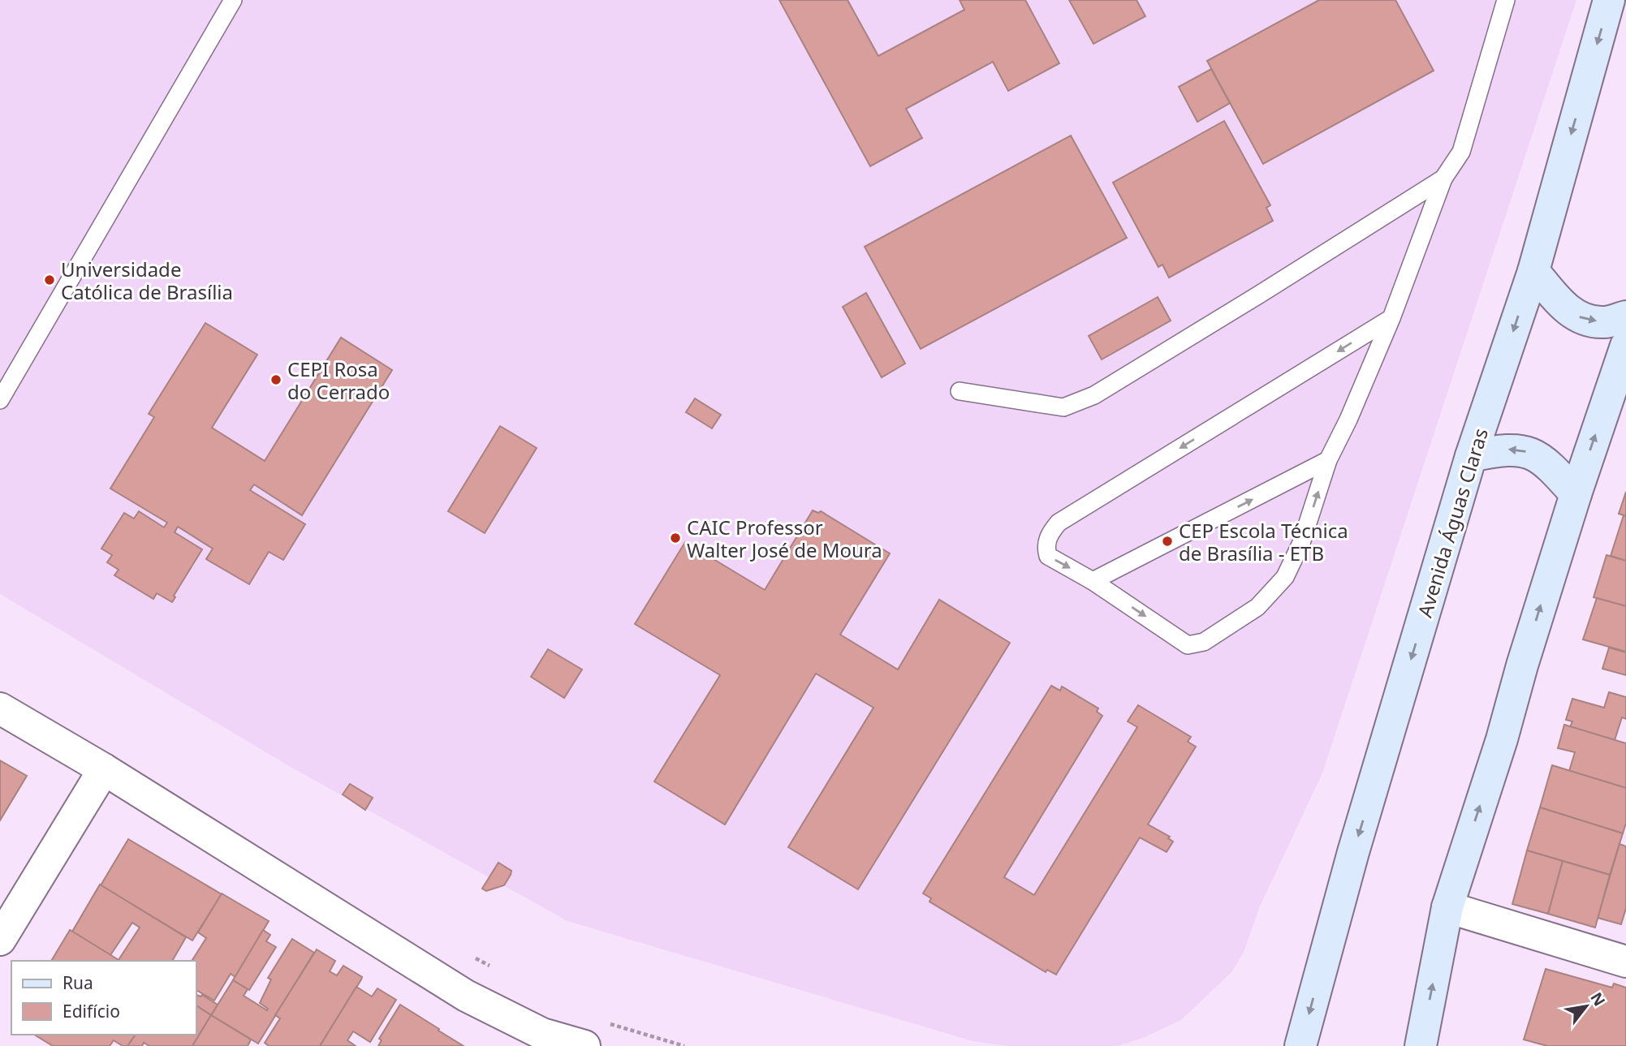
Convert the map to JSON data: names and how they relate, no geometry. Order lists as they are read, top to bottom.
{
  "streets": {
    "main road": ["Avenida Águas Claras"]
  },
  "places": [
    "Universidade Católica de Brasília",
    "CEPI Rosa do Cerrado",
    "CAIC Professor Walter José de Moura",
    "CEP Escola Técnica de Brasília - ETB"
  ],
  "legend": ["Rua", "Edifício"],
  "north": "top right"
}
